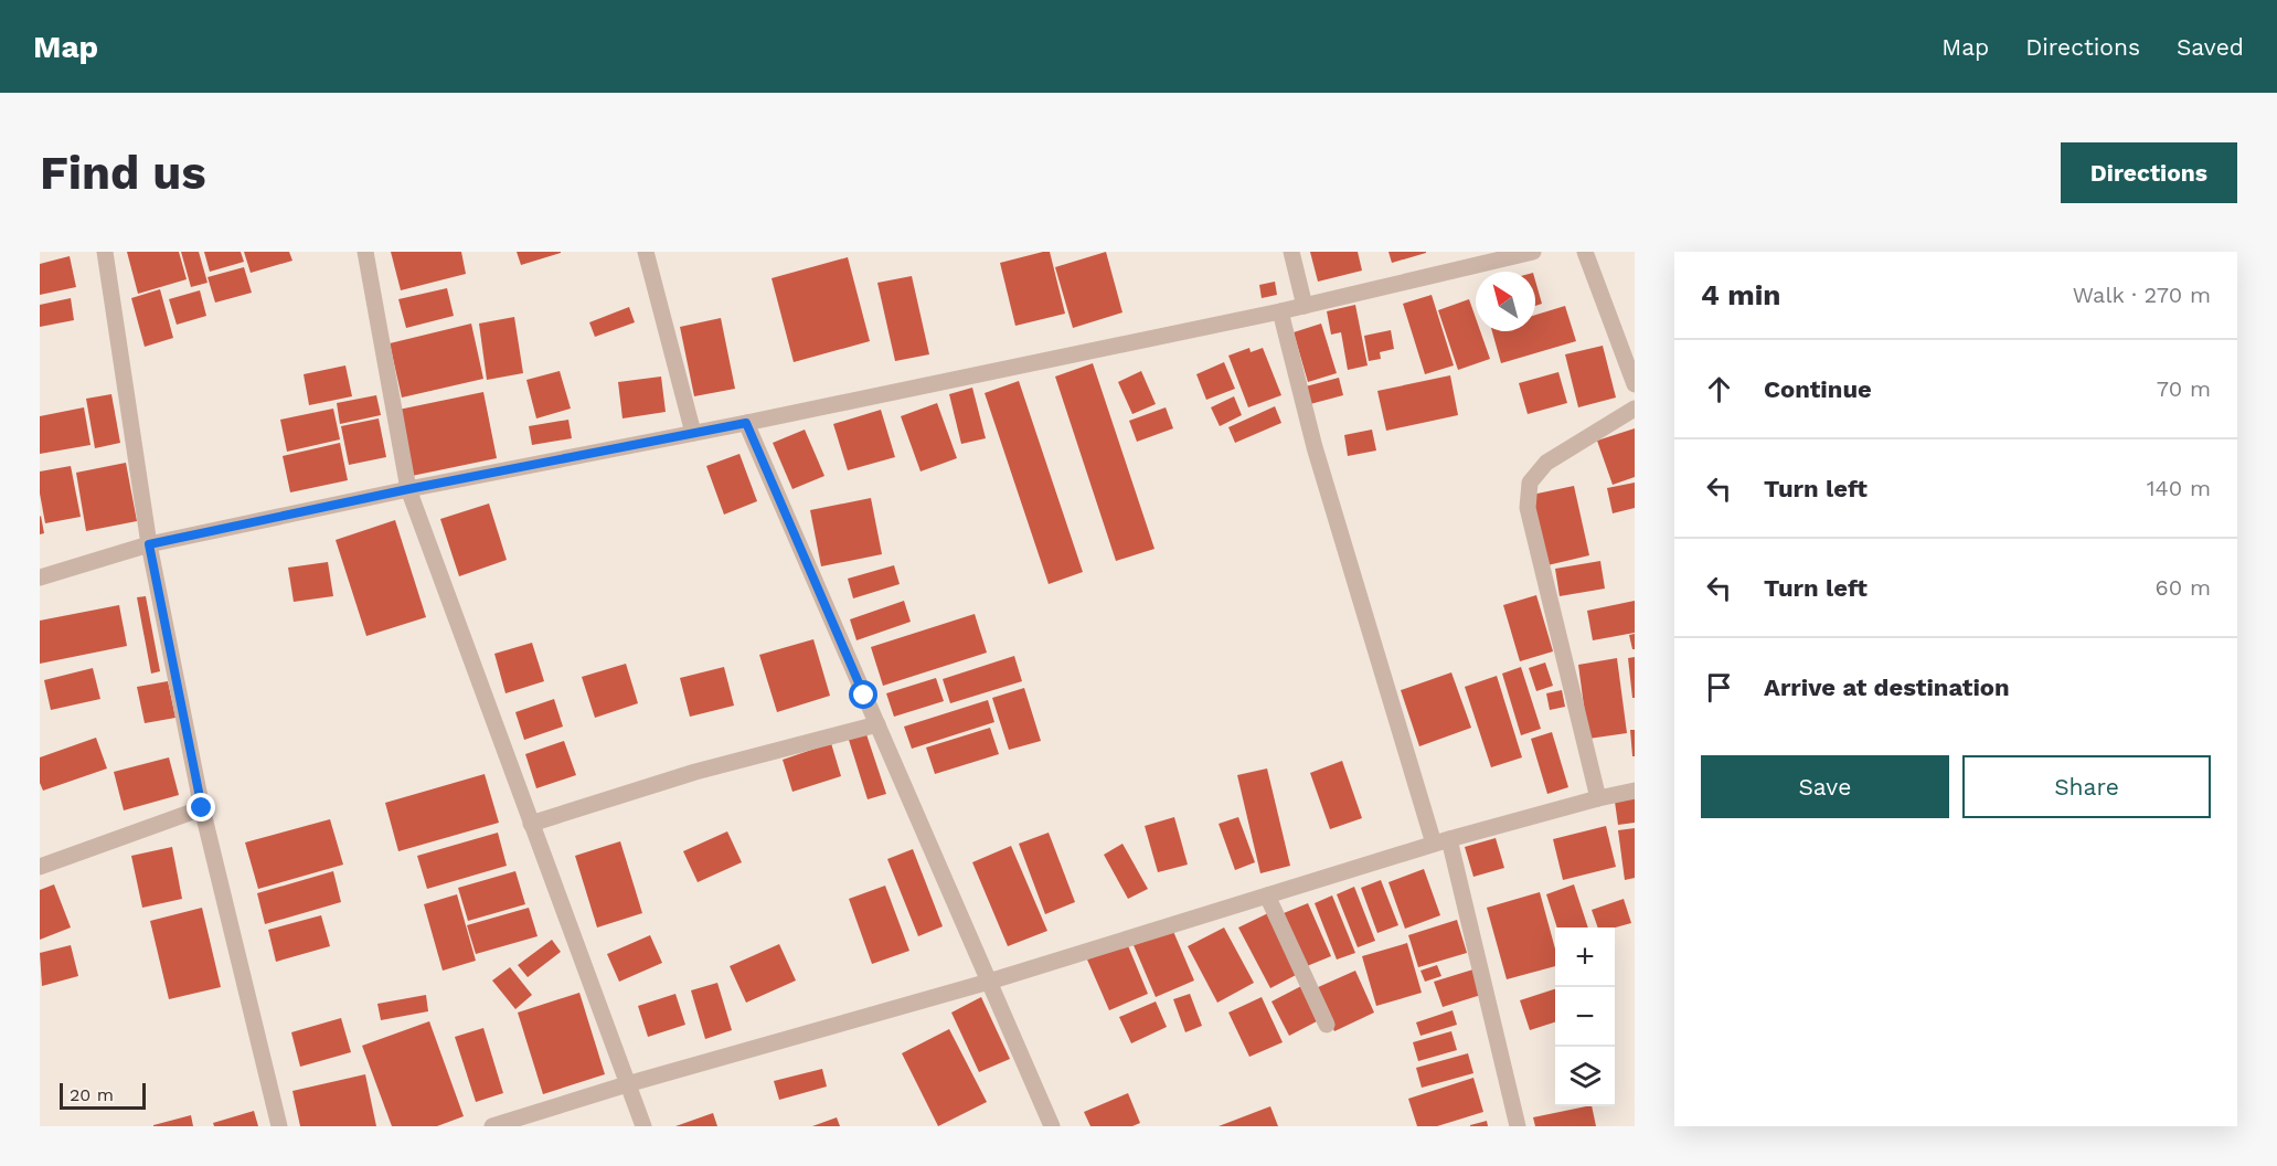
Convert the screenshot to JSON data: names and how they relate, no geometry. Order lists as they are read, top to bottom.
{
  "scale_bar": "20 m",
  "north": "top left",
  "page": {
    "header": "Map",
    "nav": ["Map", "Directions", "Saved"],
    "buttons": [
      "Directions",
      ["Save", "Share"]
    ],
    "title": "Find us",
    "heading": ["4 min", "Walk · 270 m"],
    "list": [
      ["Continue", "70 m"],
      ["Turn left", "140 m"],
      ["Turn left", "60 m"],
      "Arrive at destination"
    ],
    "map_buttons": ["+", "−"],
    "scale": "20 m"
  }
}
